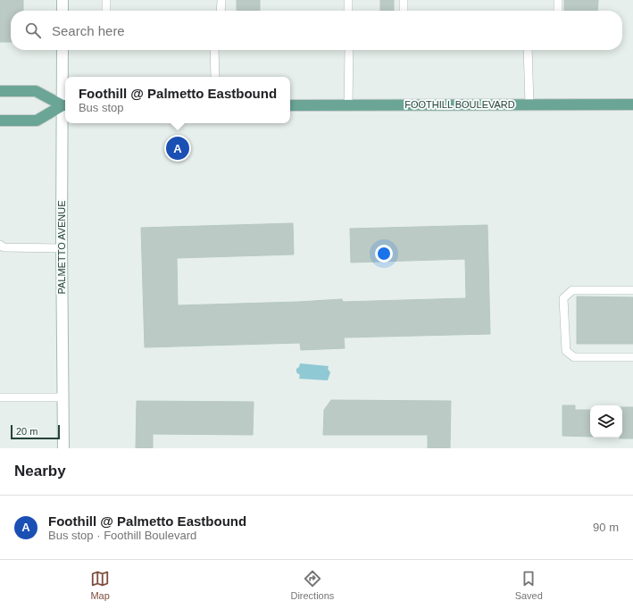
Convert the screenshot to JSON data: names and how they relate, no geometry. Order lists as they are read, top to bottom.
{
  "streets": {
    "main road": ["FOOTHILL BOULEVARD"],
    "street": ["PALMETTO AVENUE"]
  },
  "scale_bar": "20 m",
  "page": {
    "search": "Search here",
    "popup": ["Foothill @ Palmetto Eastbound", "Bus stop"],
    "pins": "A",
    "scale": "20 m",
    "heading": "Nearby",
    "list": [
      {
        "mark": "A",
        "name": "Foothill @ Palmetto Eastbound",
        "note": "Bus stop · Foothill Boulevard",
        "value": "90 m"
      }
    ],
    "nav": ["Map", "Directions", "Saved"]
  }
}
